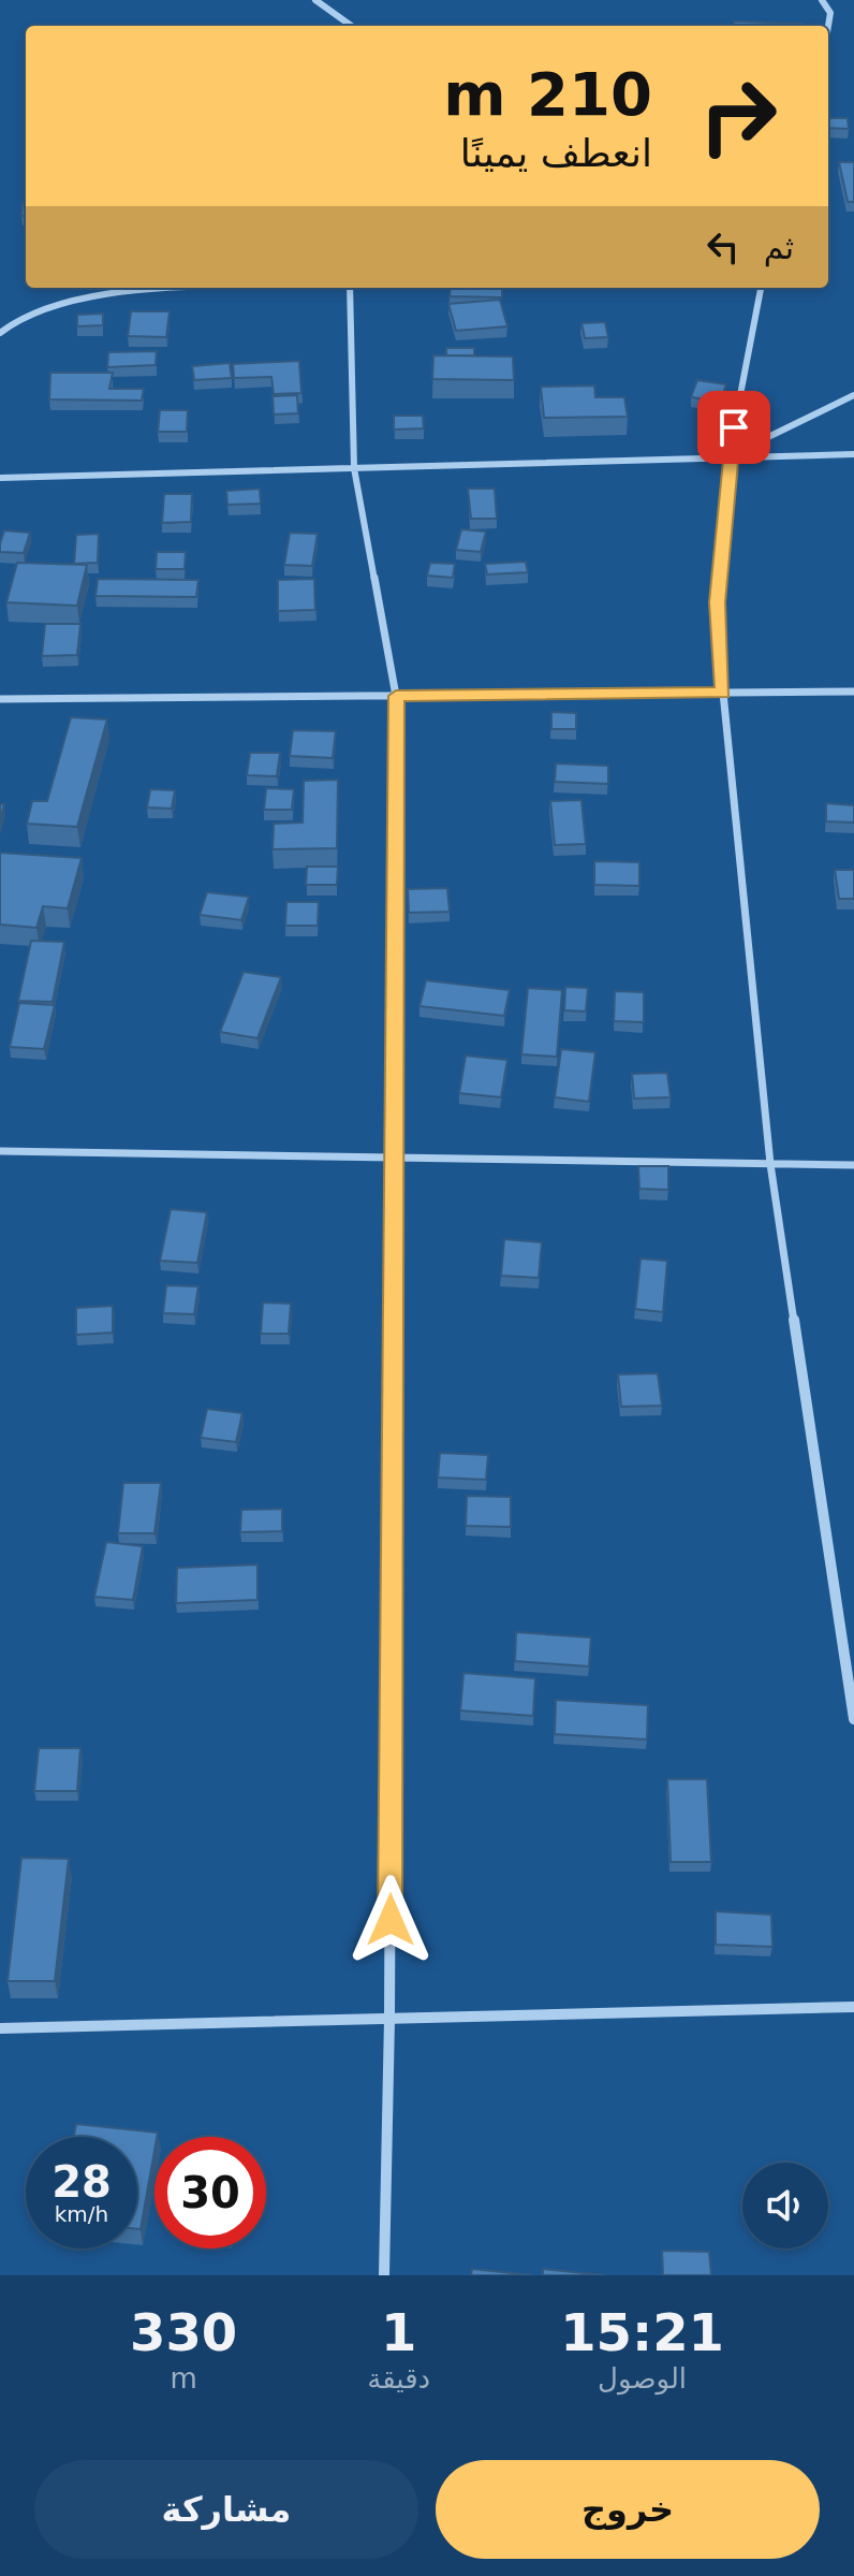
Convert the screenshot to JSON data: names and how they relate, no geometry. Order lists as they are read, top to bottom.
{
  "page": {
    "turn": ["210 m", "انعطف يمينًا"],
    "then": "ثم",
    "speed": "28 km/h",
    "limit": "30",
    "eta": [
      "15:21",
      "الوصول",
      "1",
      "دقيقة",
      "330",
      "m"
    ],
    "buttons": ["خروج", "مشاركة"]
  }
}
